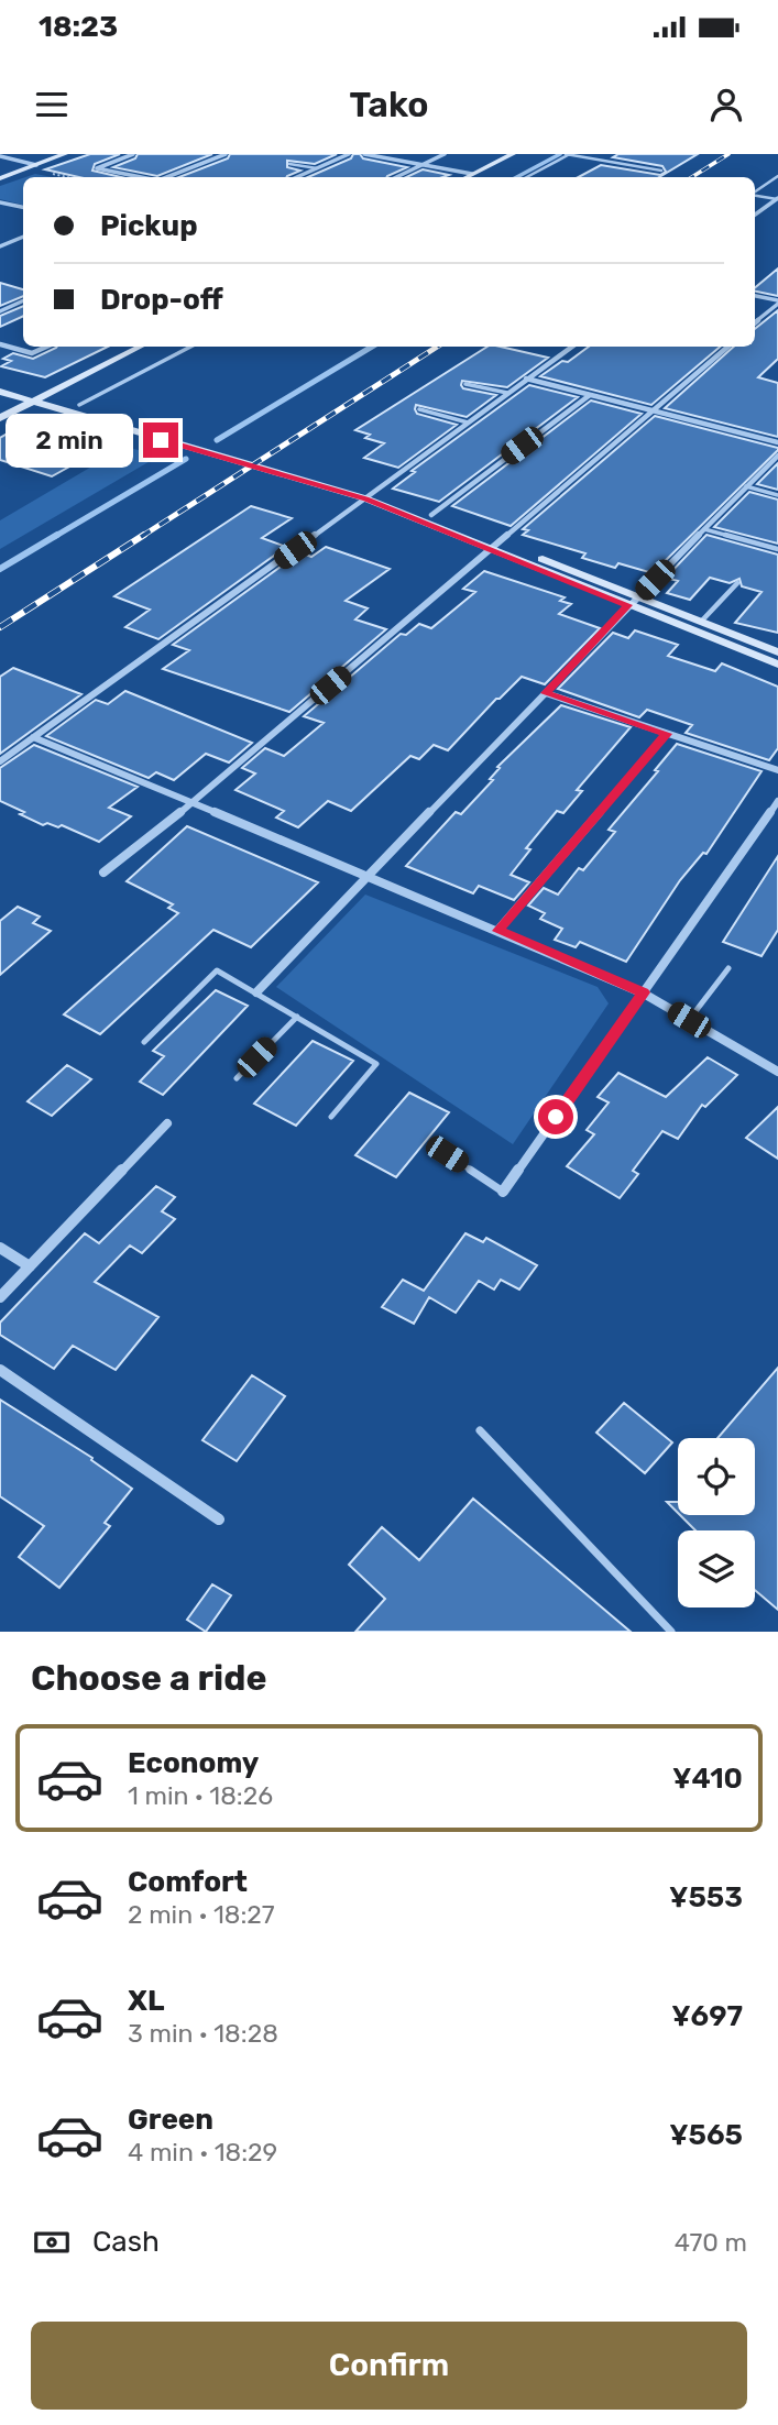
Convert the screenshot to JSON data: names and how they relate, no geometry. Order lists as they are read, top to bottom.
{
  "page": {
    "status": "18:23",
    "header": "Tako",
    "banner": ["Pickup", "Drop-off"],
    "bubble": "2 min",
    "heading": "Choose a ride",
    "list": [
      {
        "name": "Economy",
        "note": "1 min · 18:26",
        "value": "¥410"
      },
      {
        "name": "Comfort",
        "note": "2 min · 18:27",
        "value": "¥553"
      },
      {
        "name": "XL",
        "note": "3 min · 18:28",
        "value": "¥697"
      },
      {
        "name": "Green",
        "note": "4 min · 18:29",
        "value": "¥565"
      }
    ],
    "pay": ["Cash", "470 m"],
    "buttons": "Confirm"
  }
}
